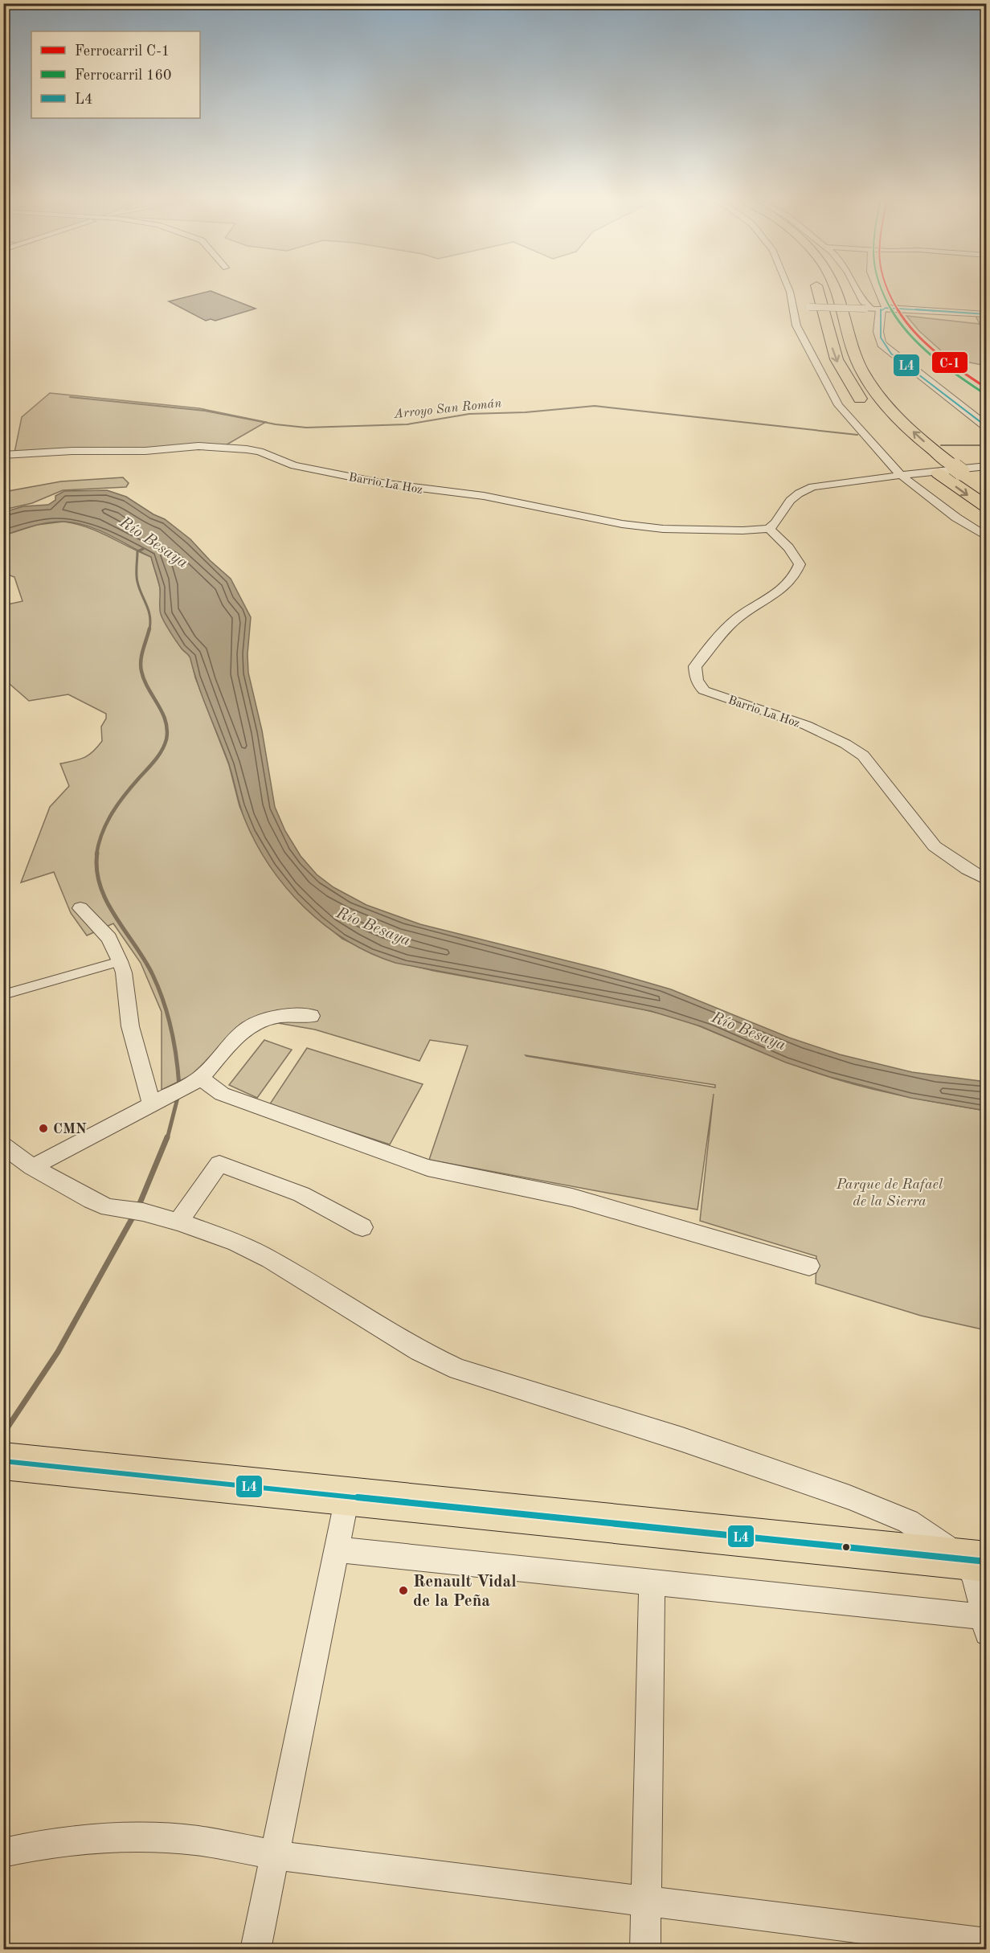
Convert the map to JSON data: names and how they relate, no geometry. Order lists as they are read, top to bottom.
{
  "streets": {
    "street": ["Barrio La Hoz"]
  },
  "water": ["Arroyo San Román", "Río Besaya"],
  "parks": ["Parque de Rafael de la Sierra"],
  "places": ["CMN", "Renault Vidal de la Peña"],
  "lines": ["rail line C-1", "rail line 160", "transit line L4"],
  "legend": ["Ferrocarril C-1", "Ferrocarril 160", "L4"]
}
